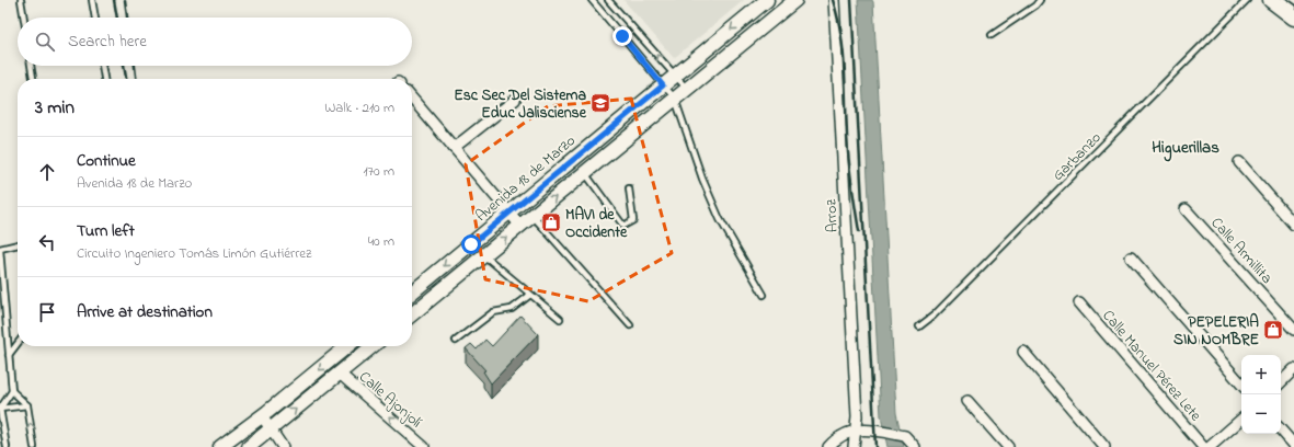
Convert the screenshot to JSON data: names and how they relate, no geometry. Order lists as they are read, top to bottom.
{
  "streets": {
    "street": [
      "Avenida 18 de Marzo",
      "Arroz",
      "Calle Armillita",
      "Calle Manuel Pérez Lete",
      "Calle Ajonjolí"
    ],
    "lane": ["Garbanzo"]
  },
  "one_way": ["Calle Ajonjolí"],
  "districts": ["Higuerillas"],
  "places": {
    "school or university": ["Esc Sec Del Sistema Educ Jalisciense"],
    "shop": ["MAVI de Occidente", "PEPELERIA SIN NOMBRE"]
  },
  "page": {
    "search": "Search here",
    "heading": ["3 min", "Walk · 210 m"],
    "list": [
      ["Continue", "Avenida 18 de Marzo", "170 m"],
      ["Turn left", "Circuito Ingeniero Tomás Limón Gutiérrez", "40 m"],
      "Arrive at destination"
    ],
    "map_buttons": ["+", "−"]
  }
}
